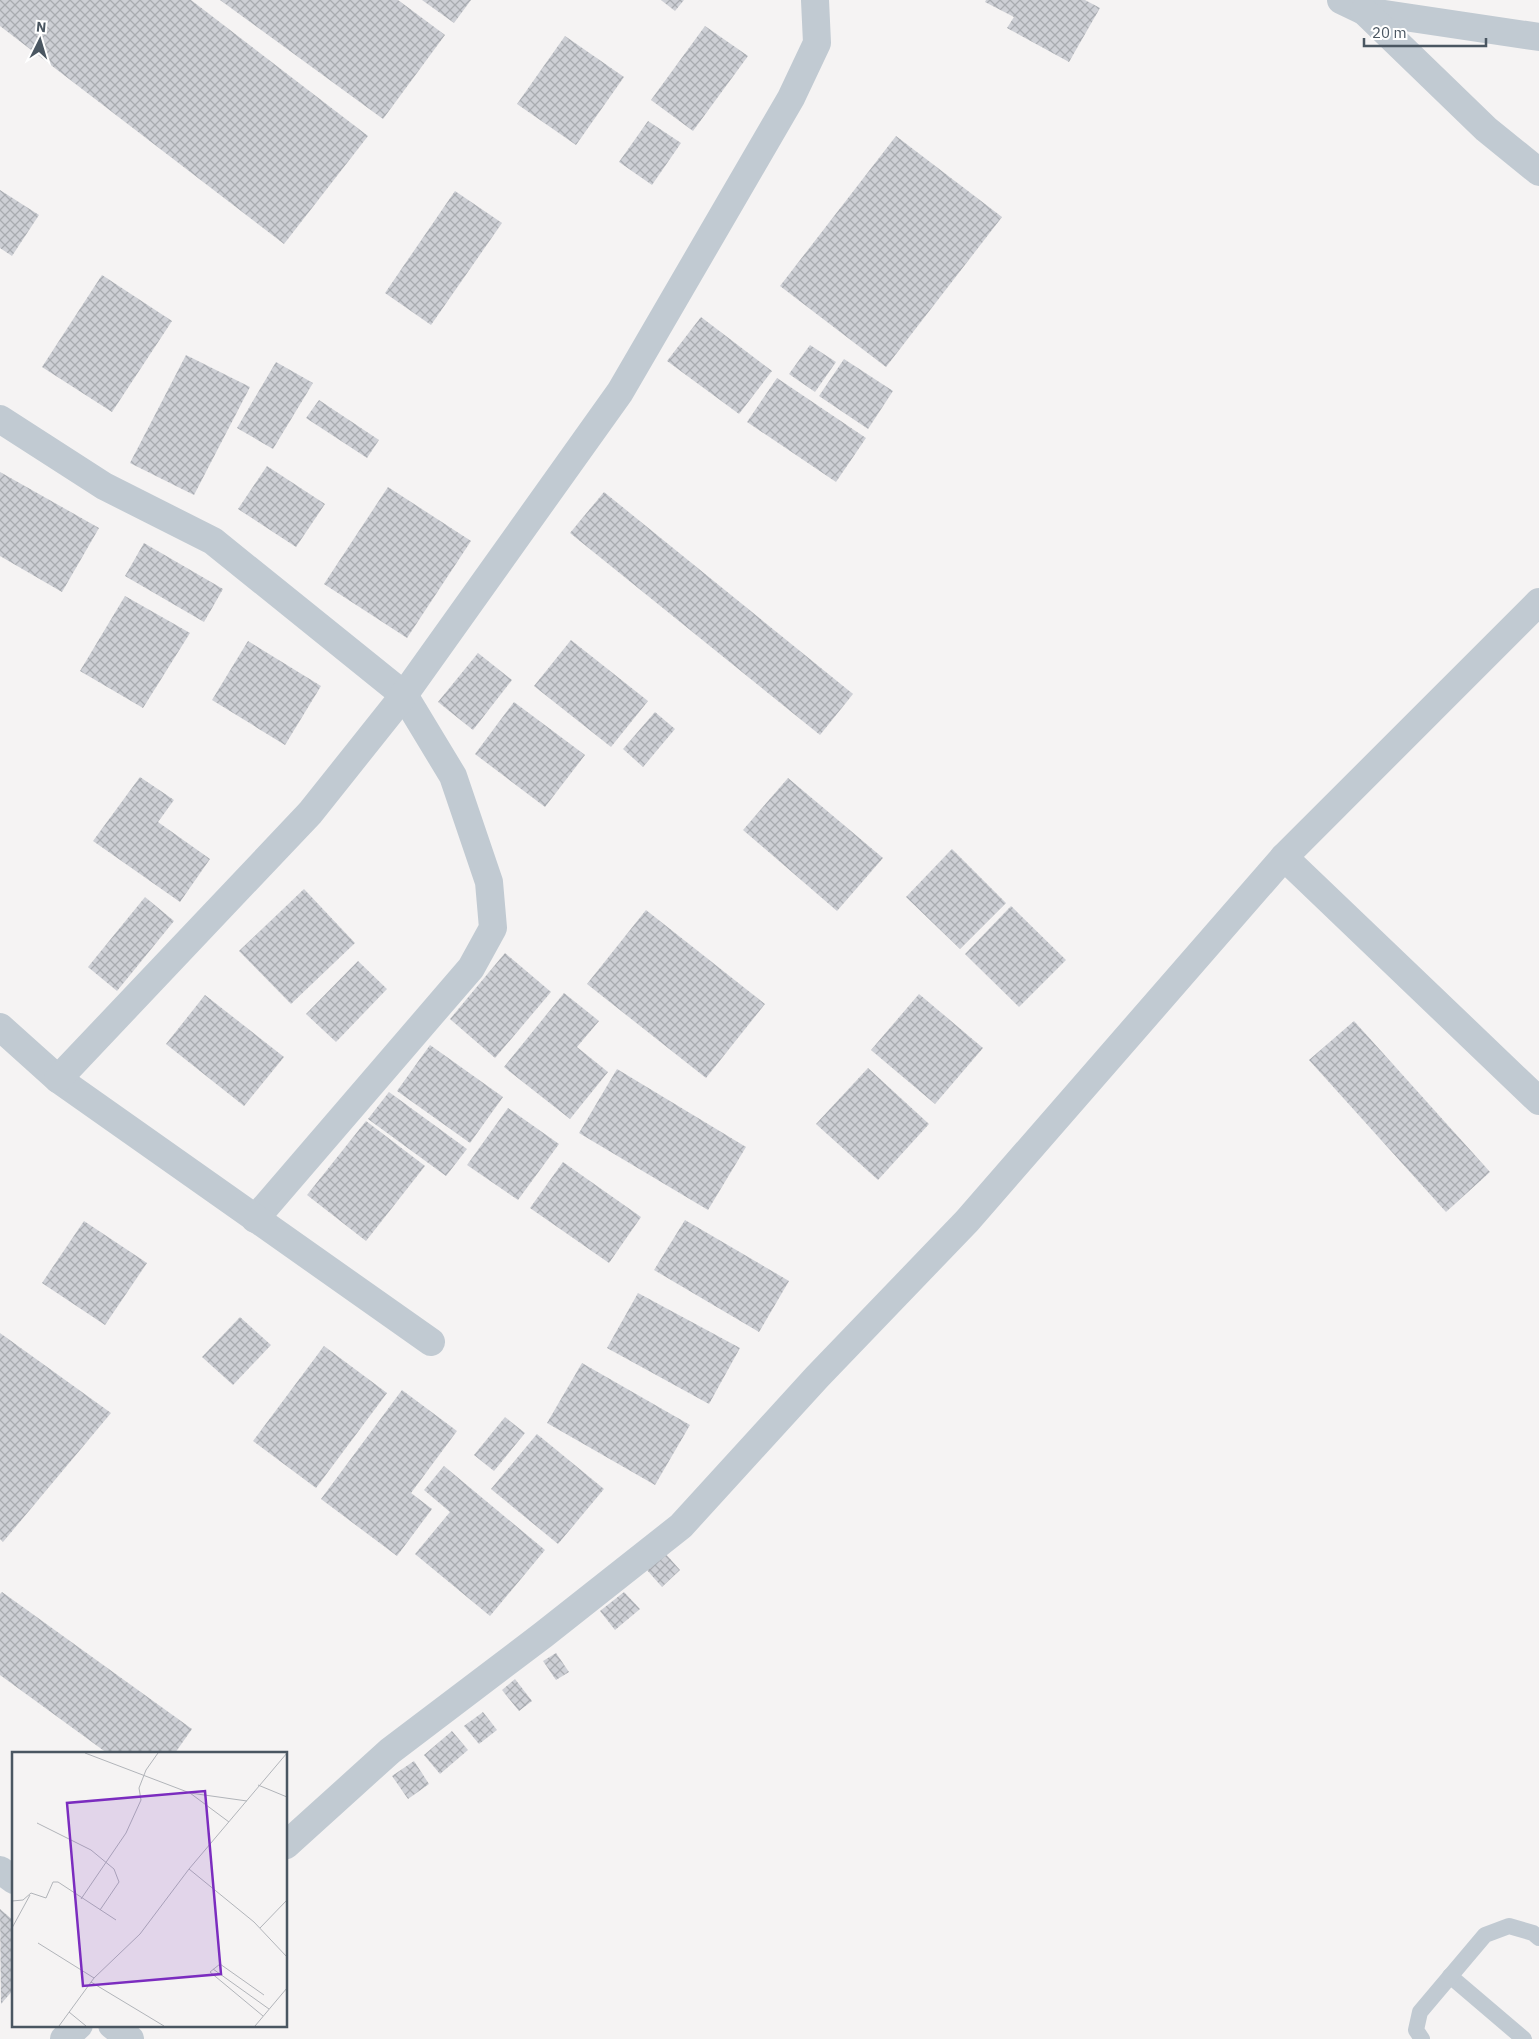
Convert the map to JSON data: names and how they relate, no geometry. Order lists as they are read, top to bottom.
{
  "scale_bar": "20 m",
  "north": "top"
}
